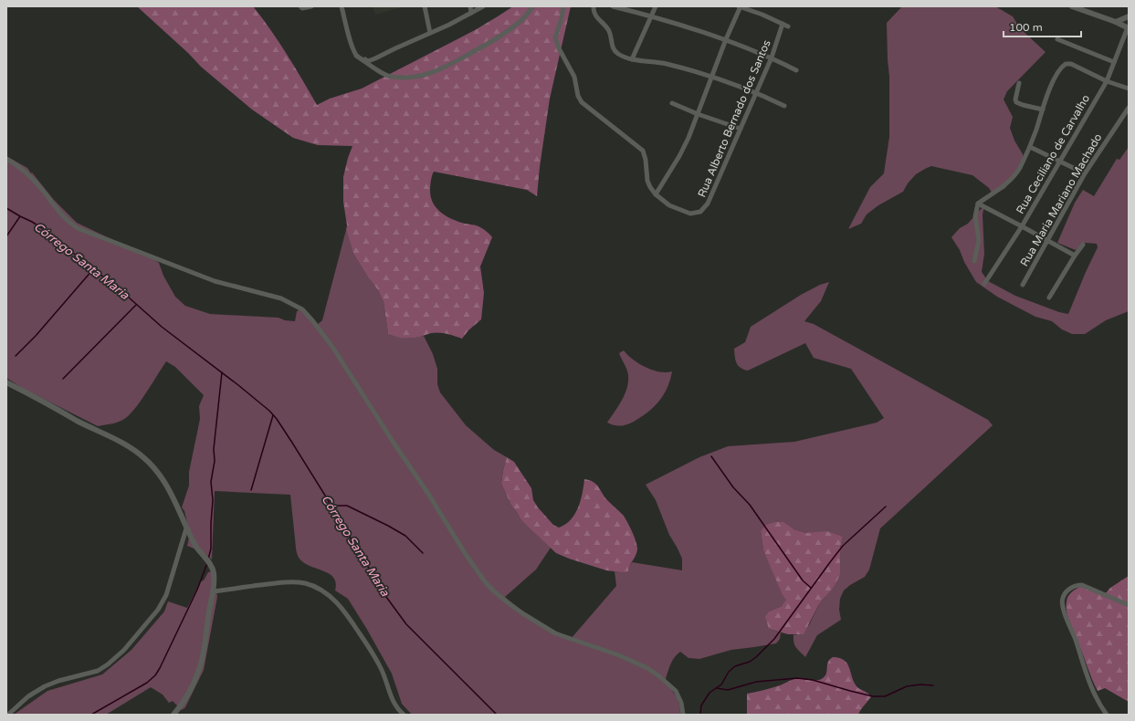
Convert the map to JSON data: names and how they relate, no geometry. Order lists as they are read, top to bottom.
{
  "streets": {
    "street": ["Rua Alberto Bernado dos Santos", "Rua Ceciliano de Carvalho", "Rua Maria Mariano Machado"]
  },
  "water": ["Córrego Santa Maria"],
  "scale_bar": "100 m"
}
